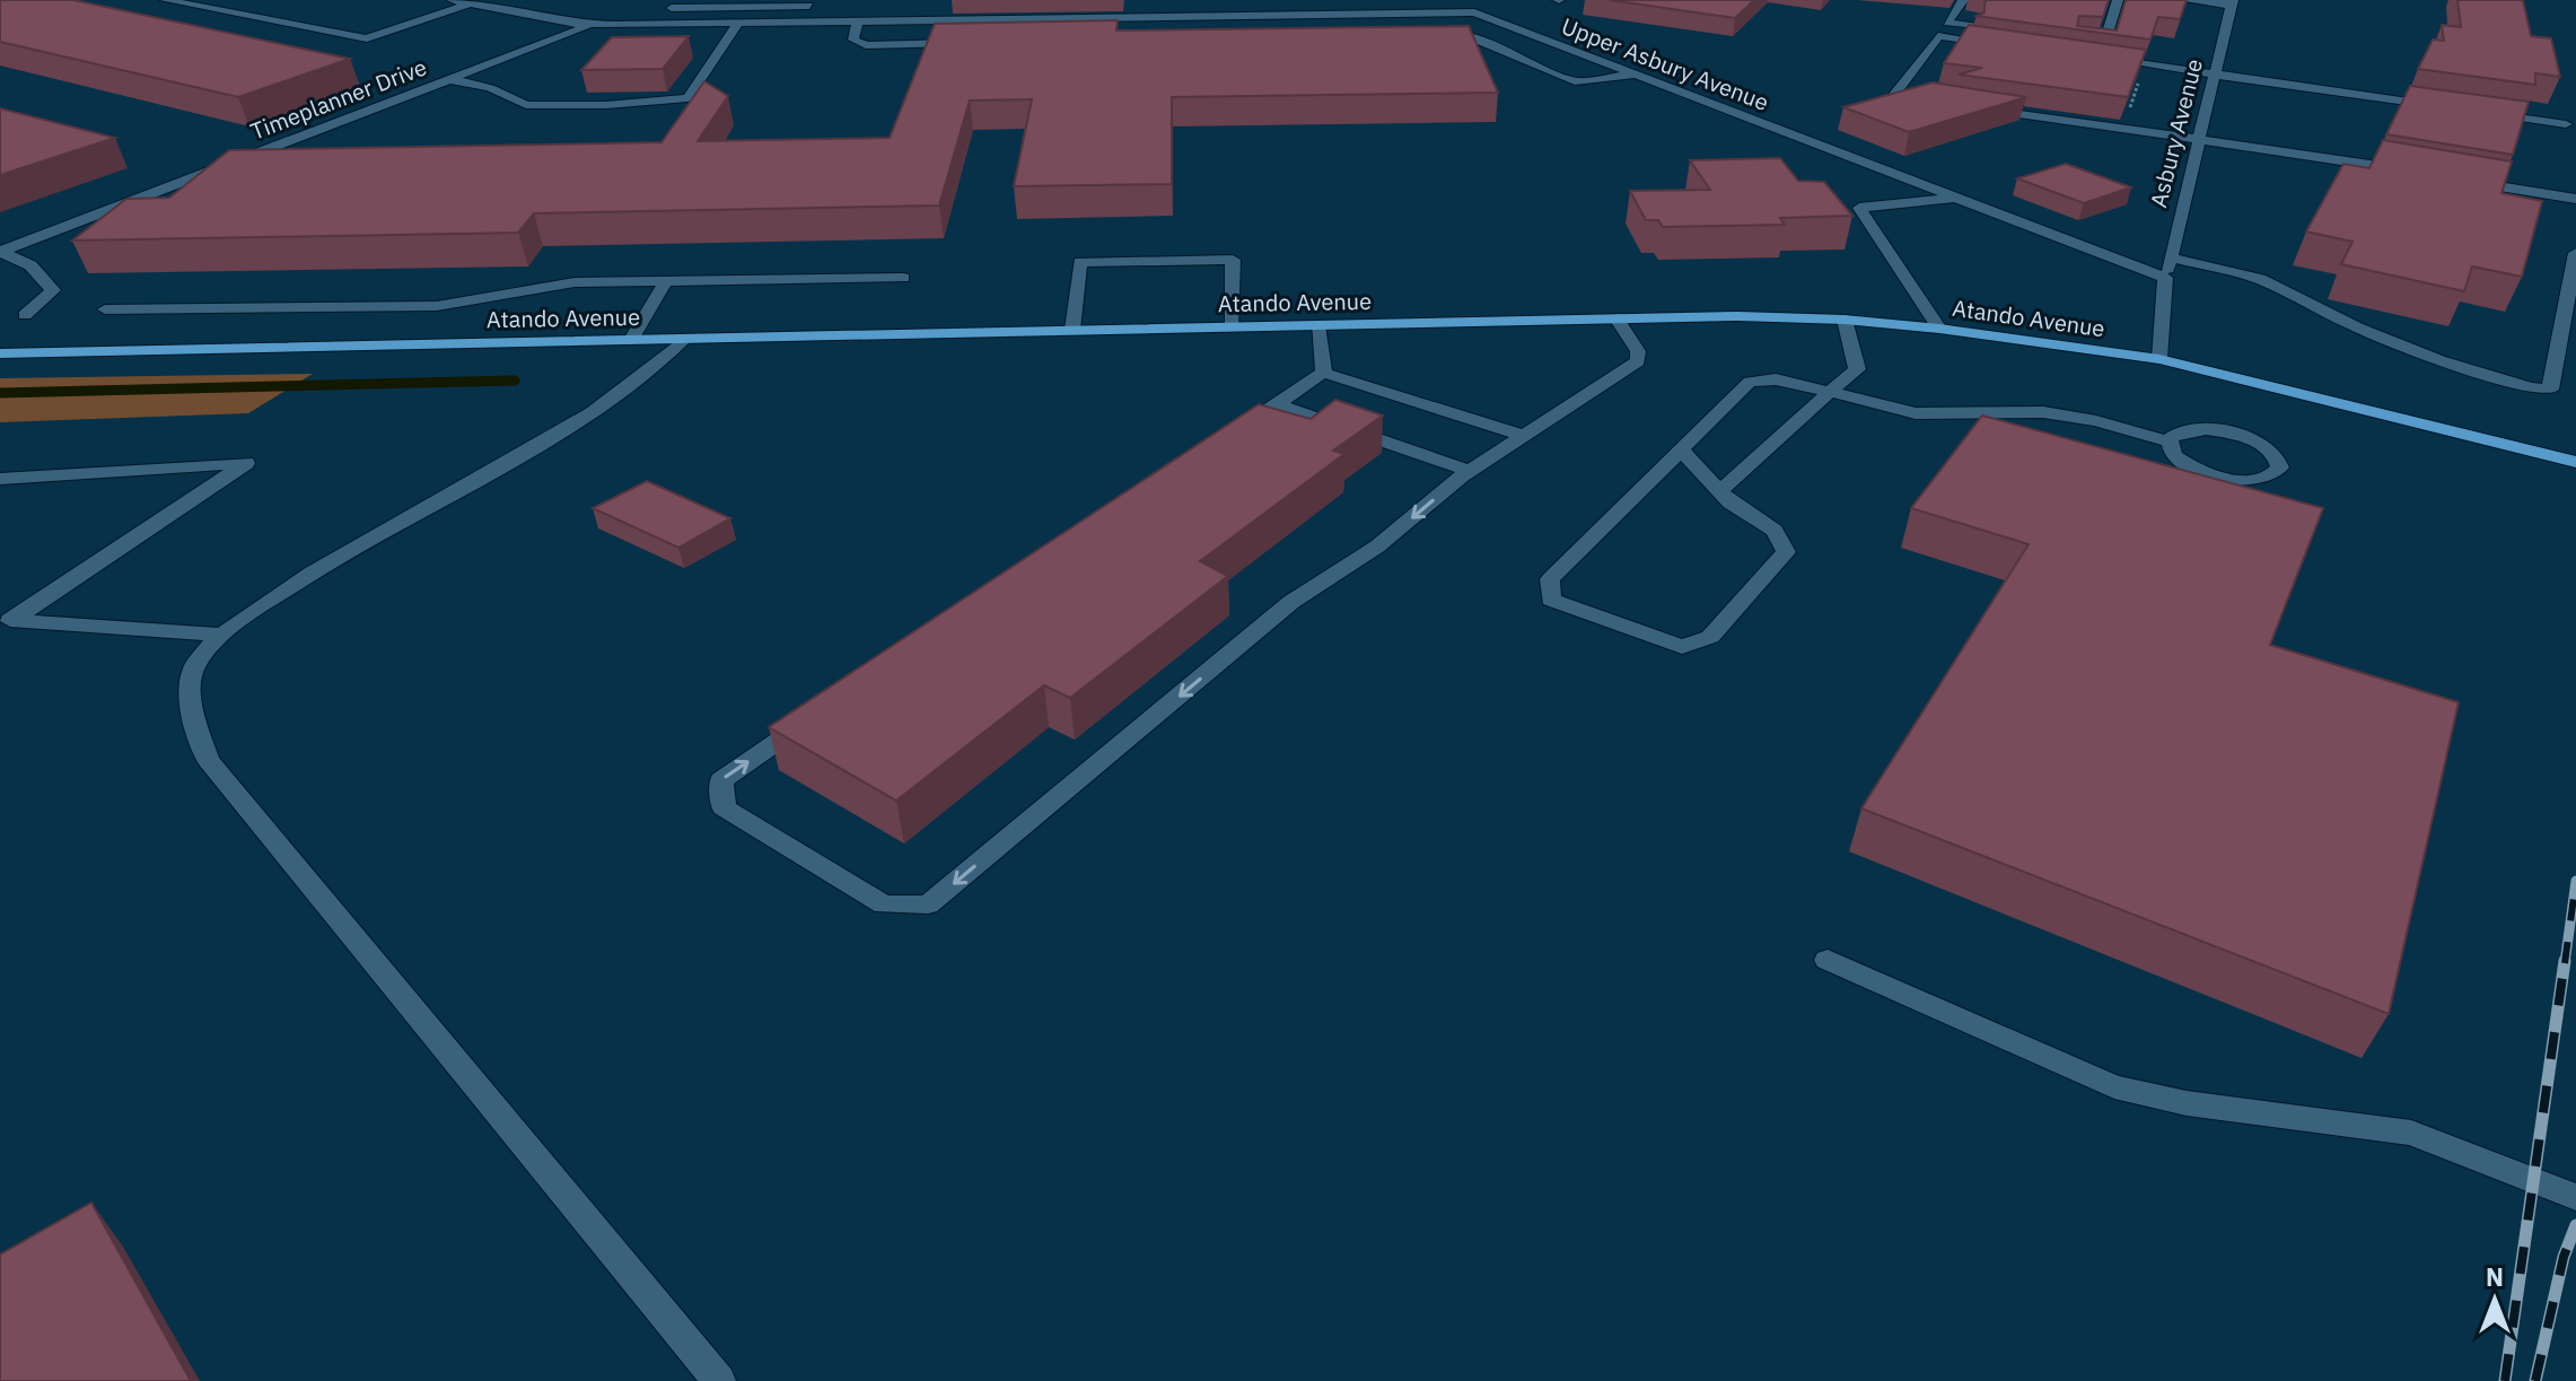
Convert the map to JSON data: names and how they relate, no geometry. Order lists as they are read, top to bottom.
{
  "streets": {
    "main road": ["Atando Avenue"],
    "street": ["Upper Asbury Avenue", "Timeplanner Drive", "Asbury Avenue"]
  },
  "crossings": [
    ["Upper Asbury Avenue", "Timeplanner Drive"],
    ["Upper Asbury Avenue", "Asbury Avenue"]
  ],
  "north": "top"
}
